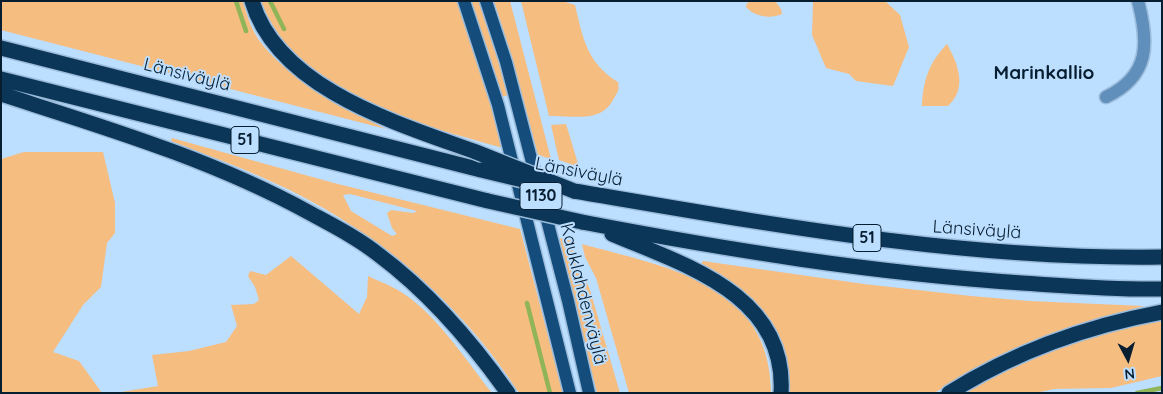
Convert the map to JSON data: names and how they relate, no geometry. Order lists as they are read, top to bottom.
{
  "streets": {
    "highway": ["Länsiväylä", "51"],
    "main road": ["1130", "Kauklahdenväylä"]
  },
  "districts": ["Marinkallio"],
  "north": "bottom"
}
